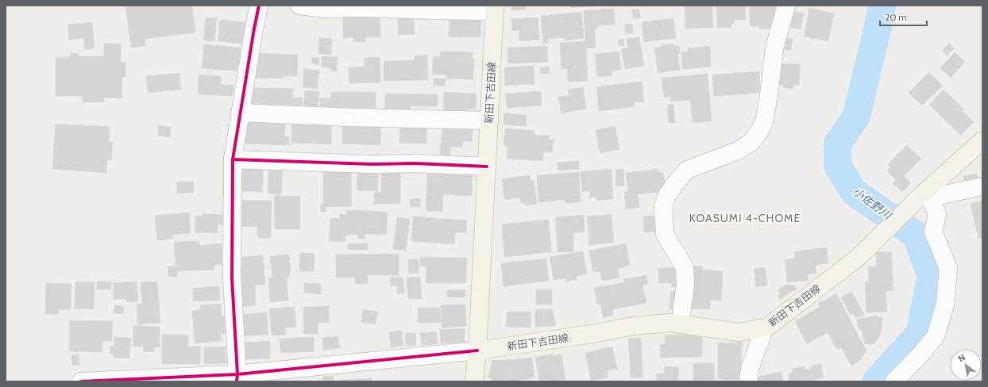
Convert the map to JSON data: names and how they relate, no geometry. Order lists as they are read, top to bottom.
{
  "streets": {
    "main road": ["新田下吉田線"]
  },
  "districts": ["KOASUMI 4-CHOME"],
  "water": ["小佐野川"],
  "scale_bar": "20 m",
  "north": "top left"
}
